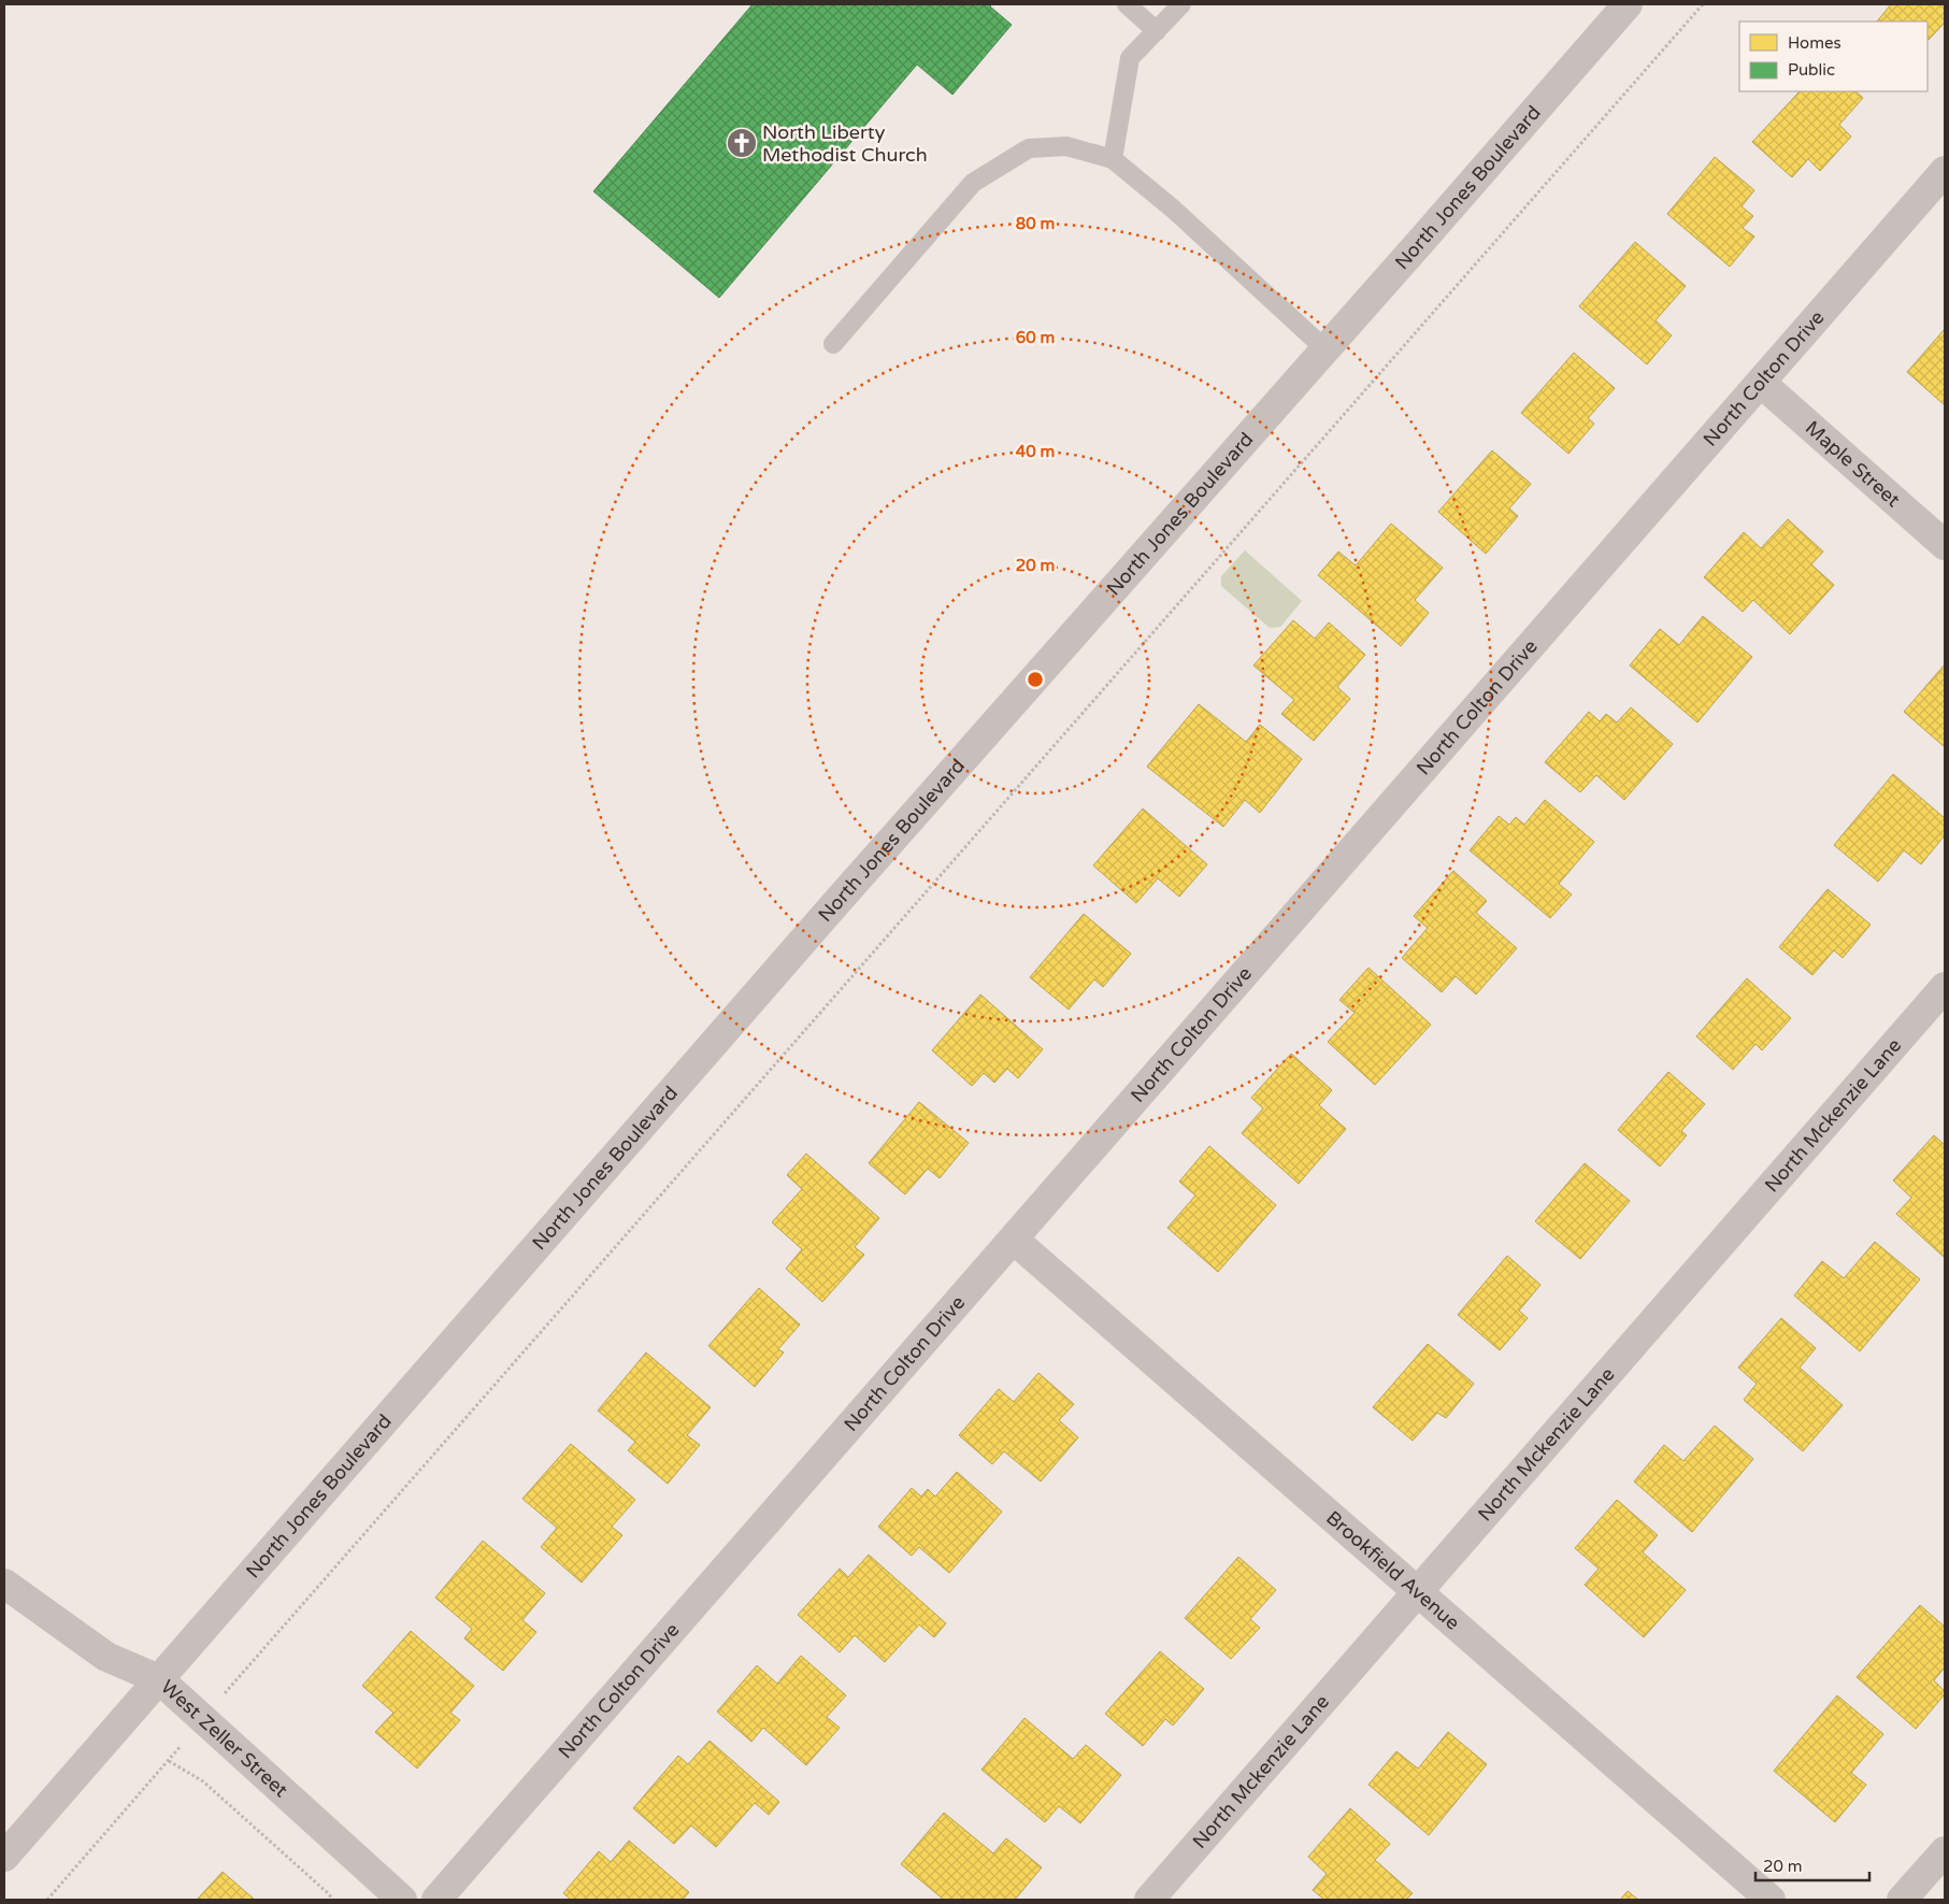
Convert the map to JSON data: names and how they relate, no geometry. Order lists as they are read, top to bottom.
{
  "streets": {
    "street": [
      "North Jones Boulevard",
      "North Colton Drive",
      "Maple Street",
      "North Mckenzie Lane",
      "Brookfield Avenue",
      "West Zeller Street"
    ]
  },
  "crossings": [
    ["North Jones Boulevard", "West Zeller Street"],
    ["North Colton Drive", "Maple Street"],
    ["North Colton Drive", "Brookfield Avenue"],
    ["North Mckenzie Lane", "Brookfield Avenue"]
  ],
  "places": {
    "church": ["North Liberty Methodist Church"]
  },
  "legend": ["Homes", "Public"],
  "scale_bar": "20 m",
  "rings": [
    "80 m",
    "60 m",
    "40 m",
    "20 m"
  ]
}
